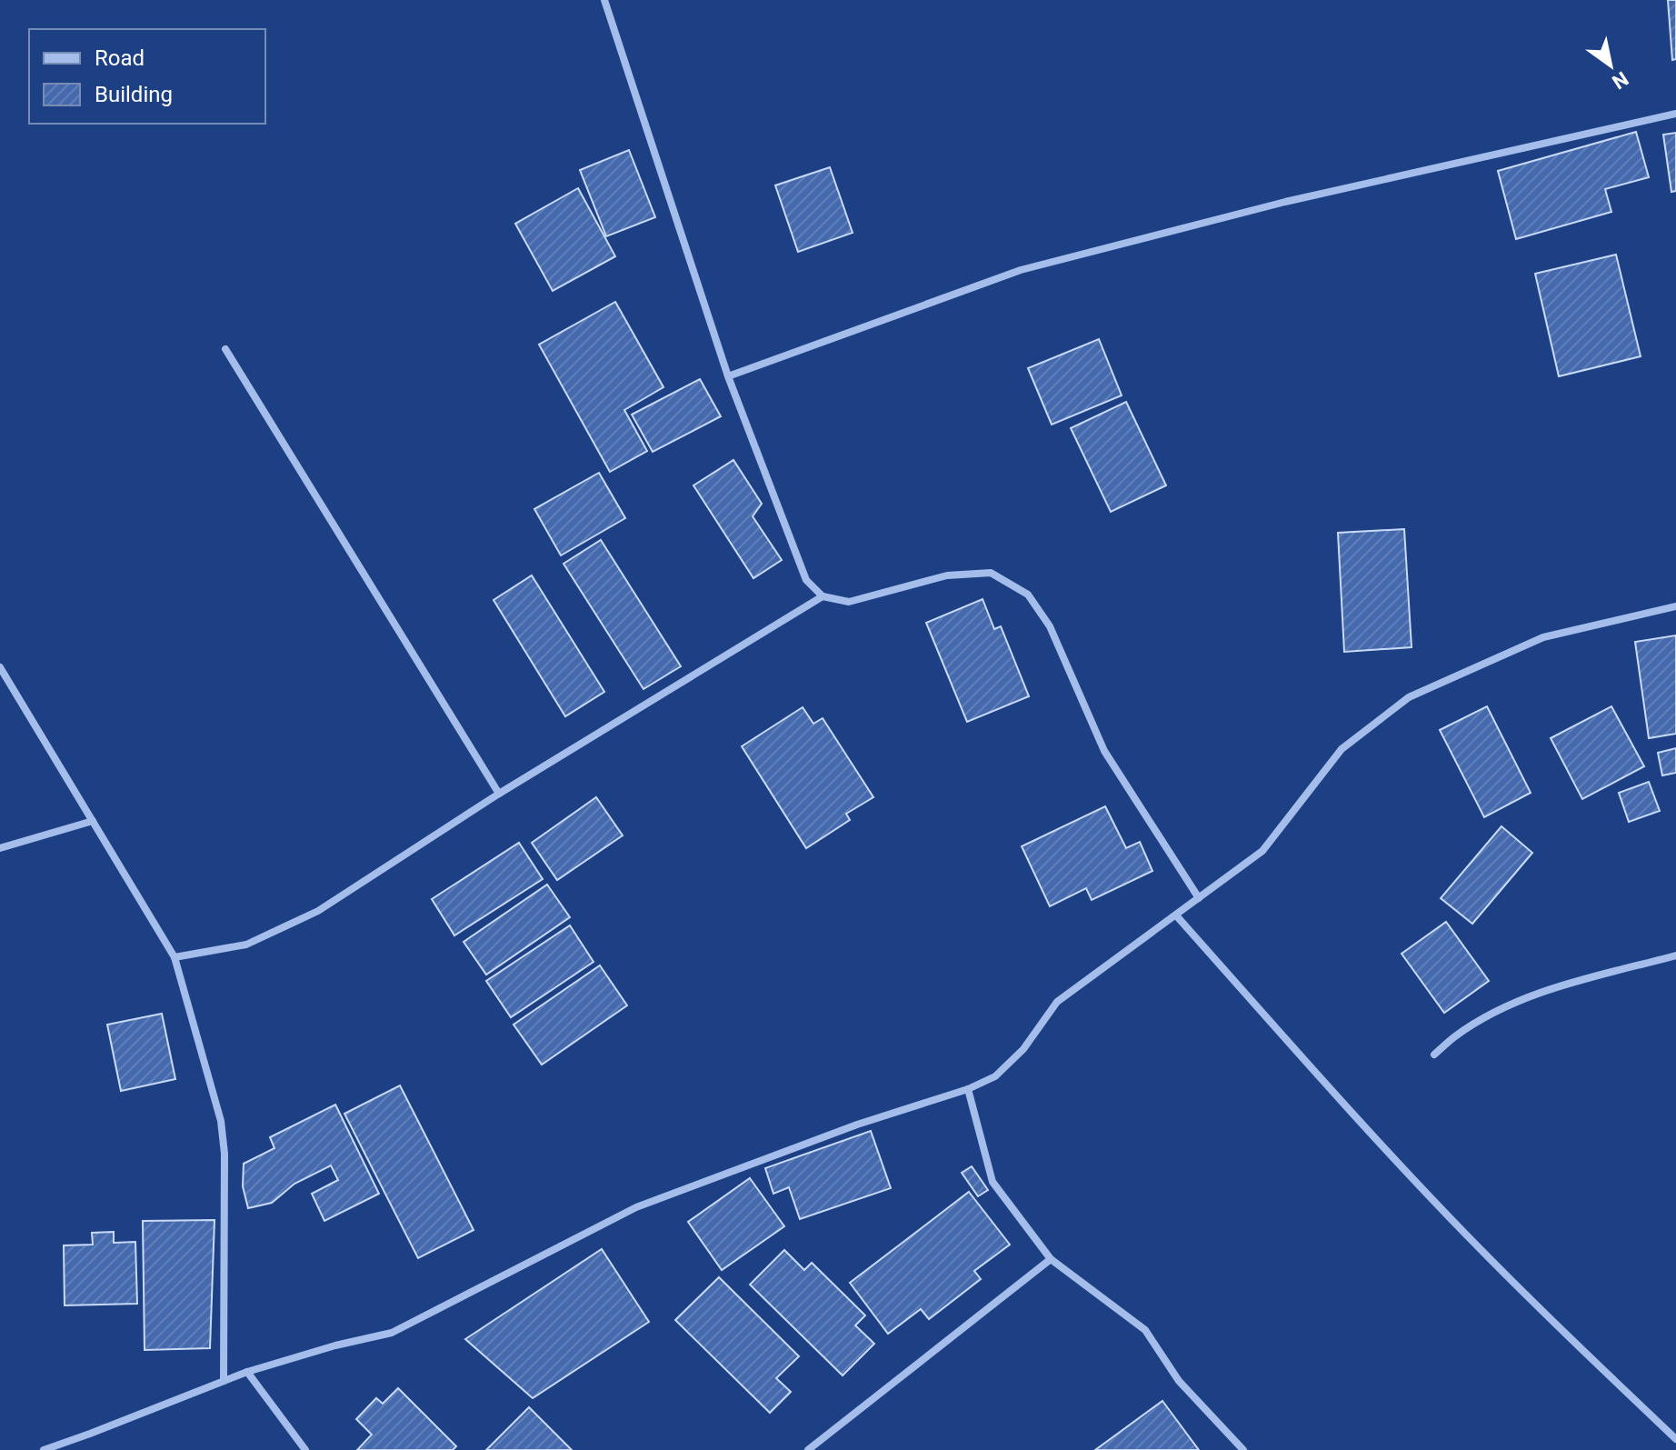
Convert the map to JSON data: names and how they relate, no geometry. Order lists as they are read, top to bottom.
{
  "legend": ["Road", "Building"],
  "north": "bottom right"
}
